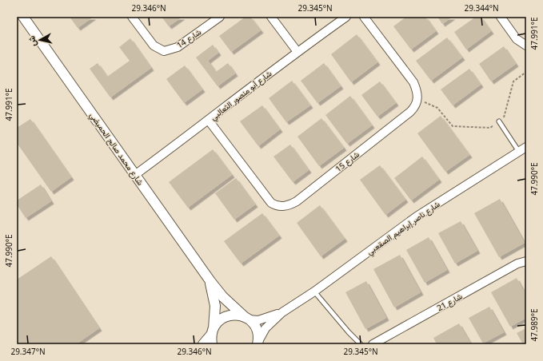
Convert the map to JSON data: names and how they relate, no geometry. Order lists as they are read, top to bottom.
{
  "streets": {
    "street": [
      "شارع 14",
      "شارع أبو منصور الثعالبي",
      "شارع محمد صالح الحميضي",
      "شارع 15",
      "شارع ناصر إبراهيم الصقعبي",
      "شارع 21"
    ]
  },
  "crossings": [
    ["شارع أبو منصور الثعالبي", "شارع محمد صالح الحميضي"],
    ["شارع أبو منصور الثعالبي", "شارع 15"],
    ["شارع محمد صالح الحميضي", "شارع ناصر إبراهيم الصقعبي"]
  ],
  "north": "left",
  "coordinates": [
    "29.346°N",
    "29.345°N",
    "29.344°N",
    "47.991°E",
    "47.990°E",
    "47.989°E",
    "29.347°N"
  ]
}
